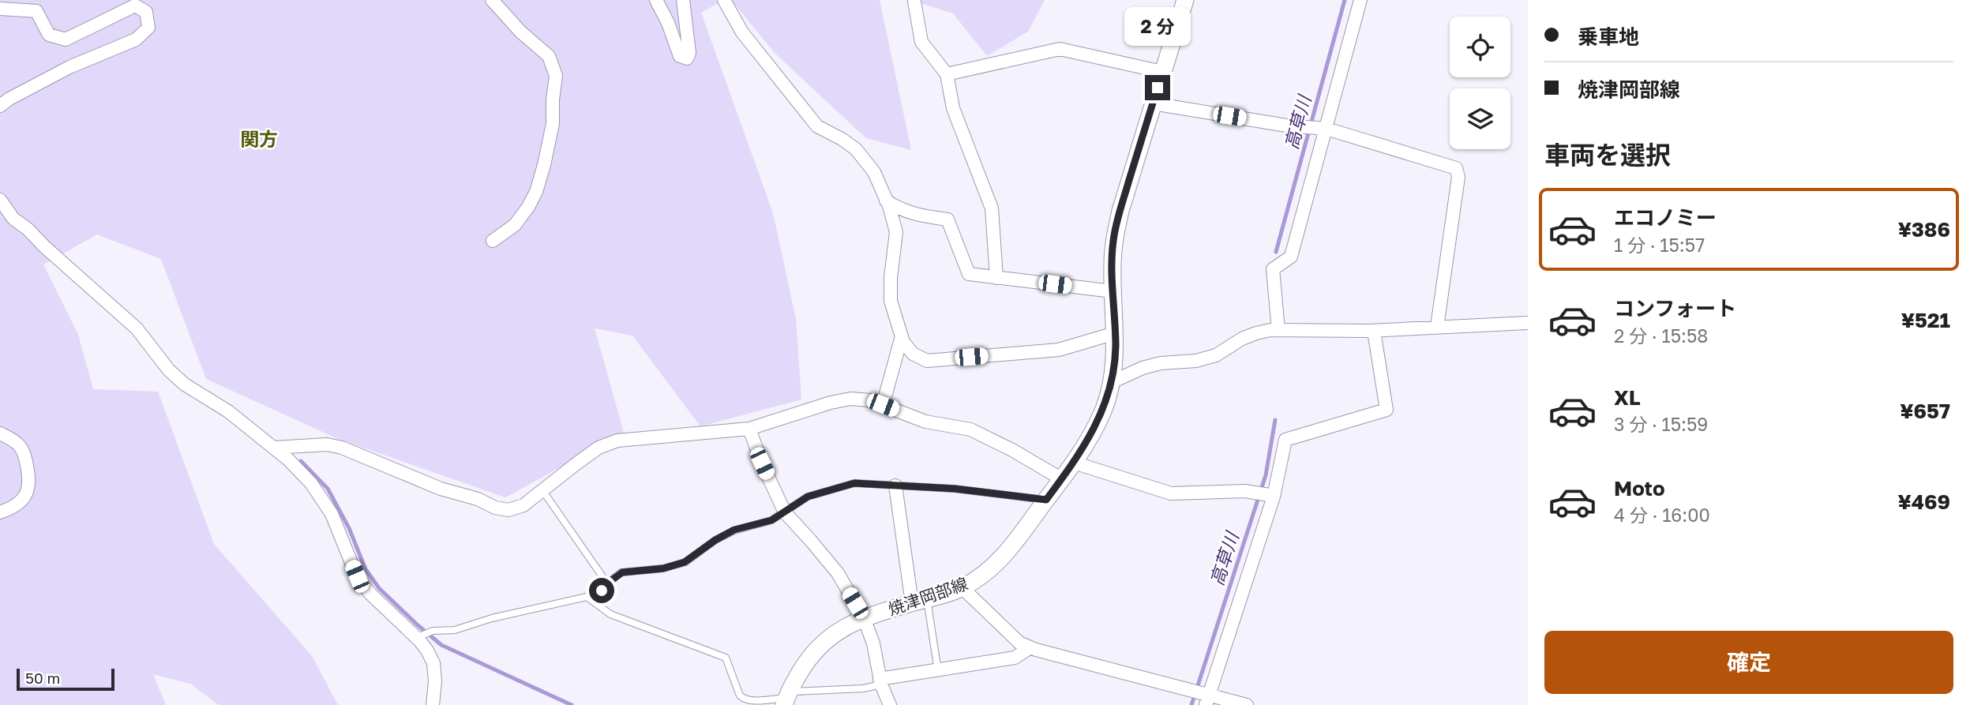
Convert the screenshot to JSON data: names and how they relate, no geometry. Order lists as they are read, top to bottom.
{
  "streets": {
    "main road": ["焼津岡部線"]
  },
  "districts": ["関方"],
  "water": ["高草川"],
  "scale_bar": "50 m",
  "page": {
    "banner": ["乗車地", "焼津岡部線"],
    "bubble": "2 分",
    "heading": "車両を選択",
    "list": [
      {
        "name": "エコノミー",
        "note": "1 分 · 15:57",
        "value": "¥386"
      },
      {
        "name": "コンフォート",
        "note": "2 分 · 15:58",
        "value": "¥521"
      },
      {
        "name": "XL",
        "note": "3 分 · 15:59",
        "value": "¥657"
      },
      {
        "name": "Moto",
        "note": "4 分 · 16:00",
        "value": "¥469"
      }
    ],
    "buttons": "確定",
    "scale": "50 m"
  }
}
